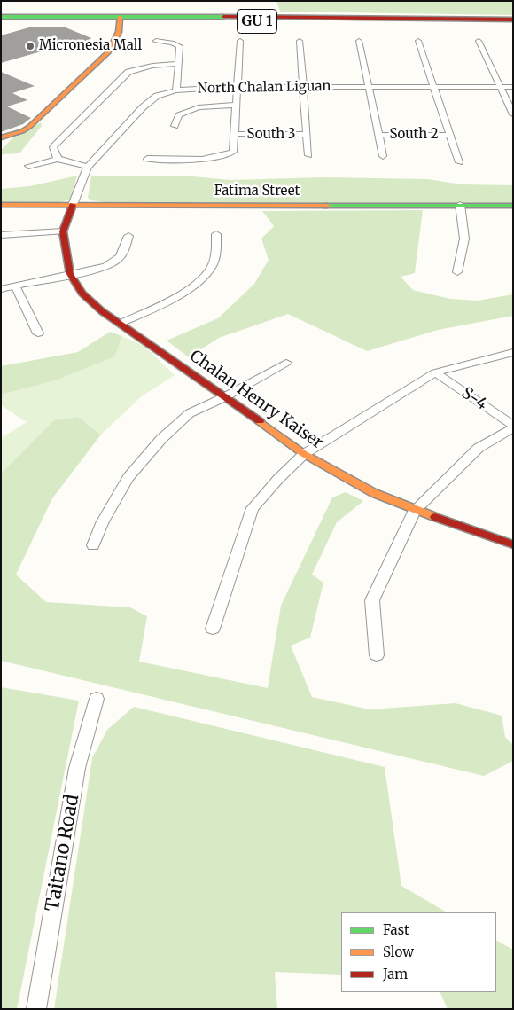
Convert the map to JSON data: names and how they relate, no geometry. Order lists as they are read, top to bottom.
{
  "streets": {
    "main road": ["GU 1", "Fatima Street", "Chalan Henry Kaiser"],
    "street": [
      "North Chalan Liguan",
      "South 3",
      "South 2",
      "S-4",
      "Taitano Road"
    ]
  },
  "crossings": [
    ["North Chalan Liguan", "Fatima Street"],
    ["North Chalan Liguan", "Chalan Henry Kaiser"],
    ["Fatima Street", "Chalan Henry Kaiser"]
  ],
  "places": ["Micronesia Mall"],
  "legend": ["Fast", "Slow", "Jam"]
}
